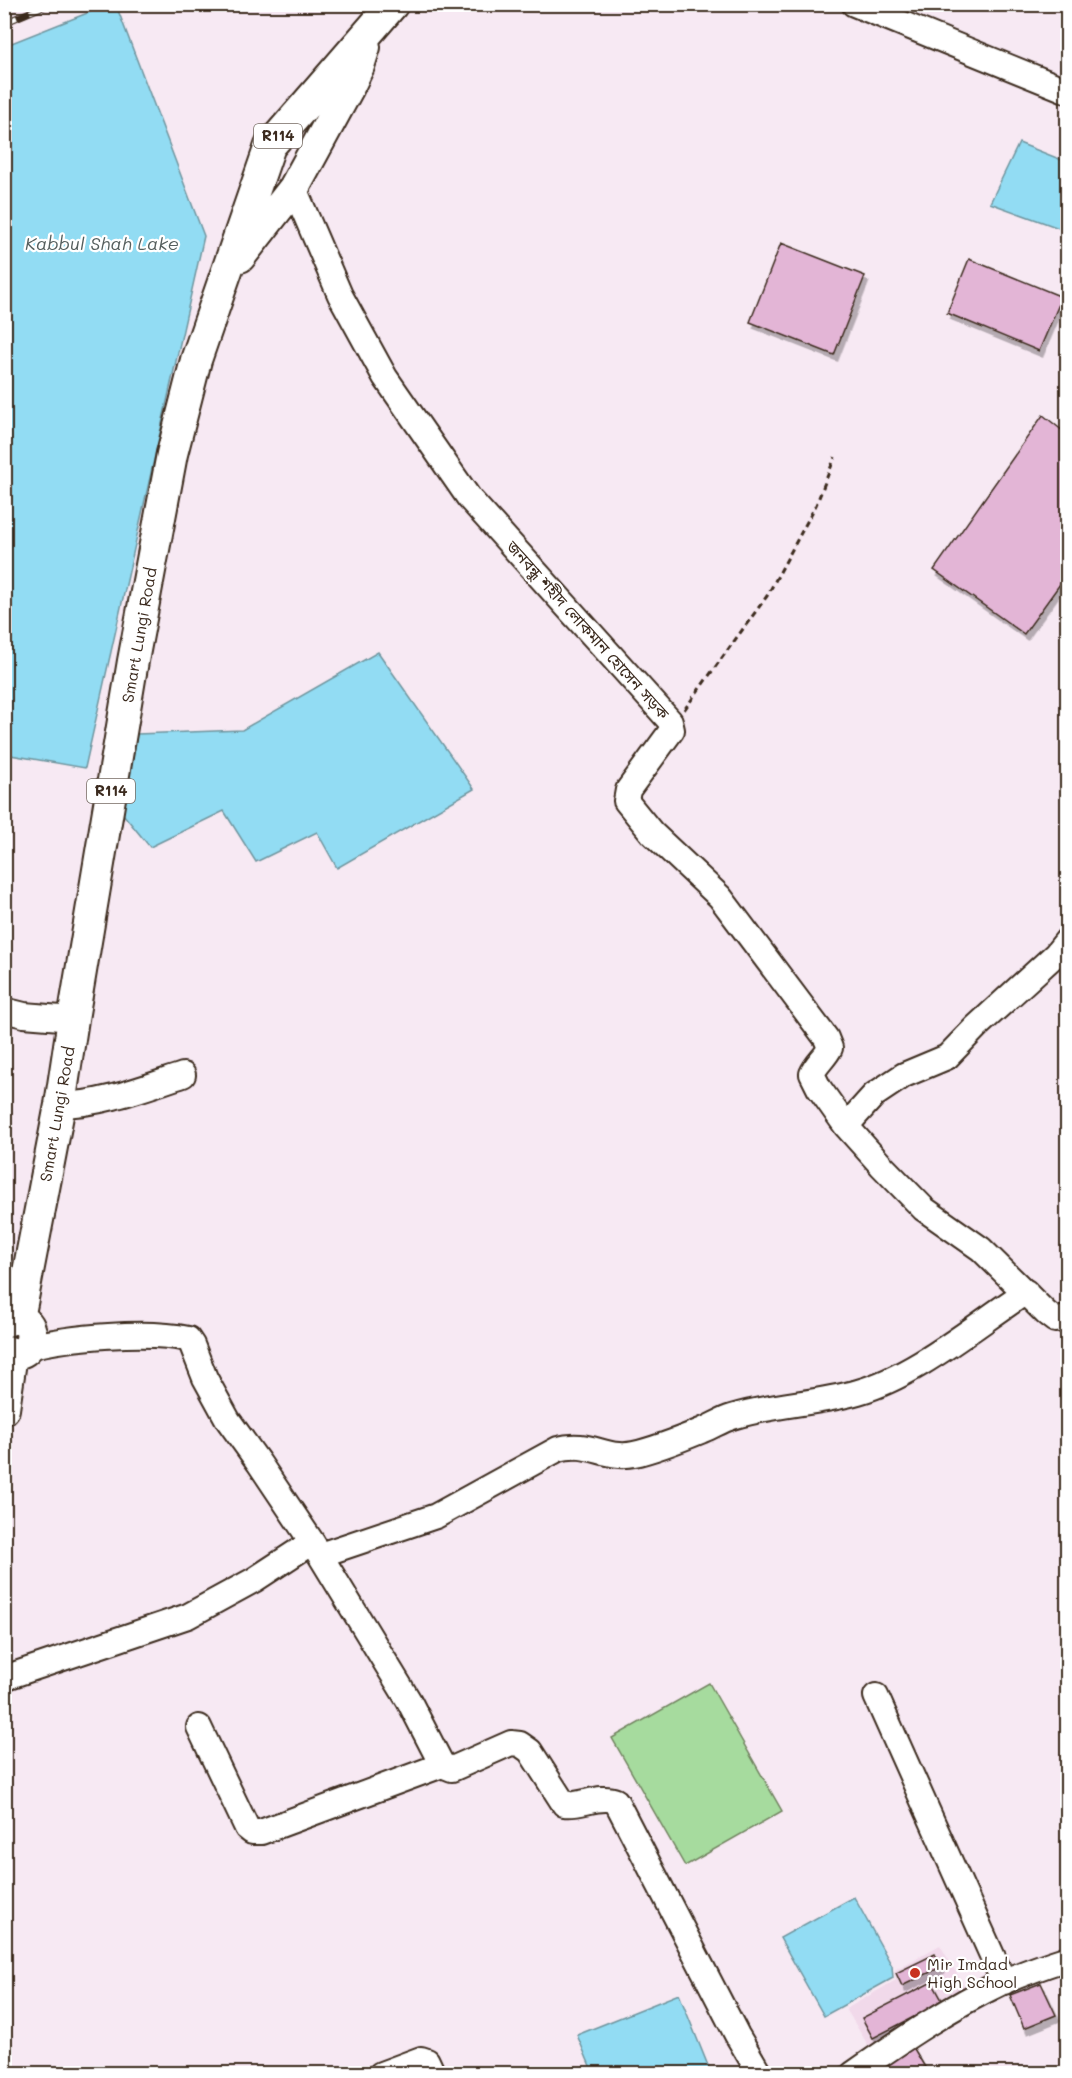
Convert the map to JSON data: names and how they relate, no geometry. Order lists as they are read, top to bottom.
{
  "streets": {
    "main road": ["R114", "Smart Lungi Road"],
    "street": ["জনবন্ধু শহীদ লোকমান হোসেন সড়ক"]
  },
  "crossings": [
    ["R114", "জনবন্ধু শহীদ লোকমান হোসেন সড়ক"],
    ["R114", "Smart Lungi Road"]
  ],
  "water": ["Kabbul Shah Lake"],
  "places": ["Mir Imdad High School"]
}
